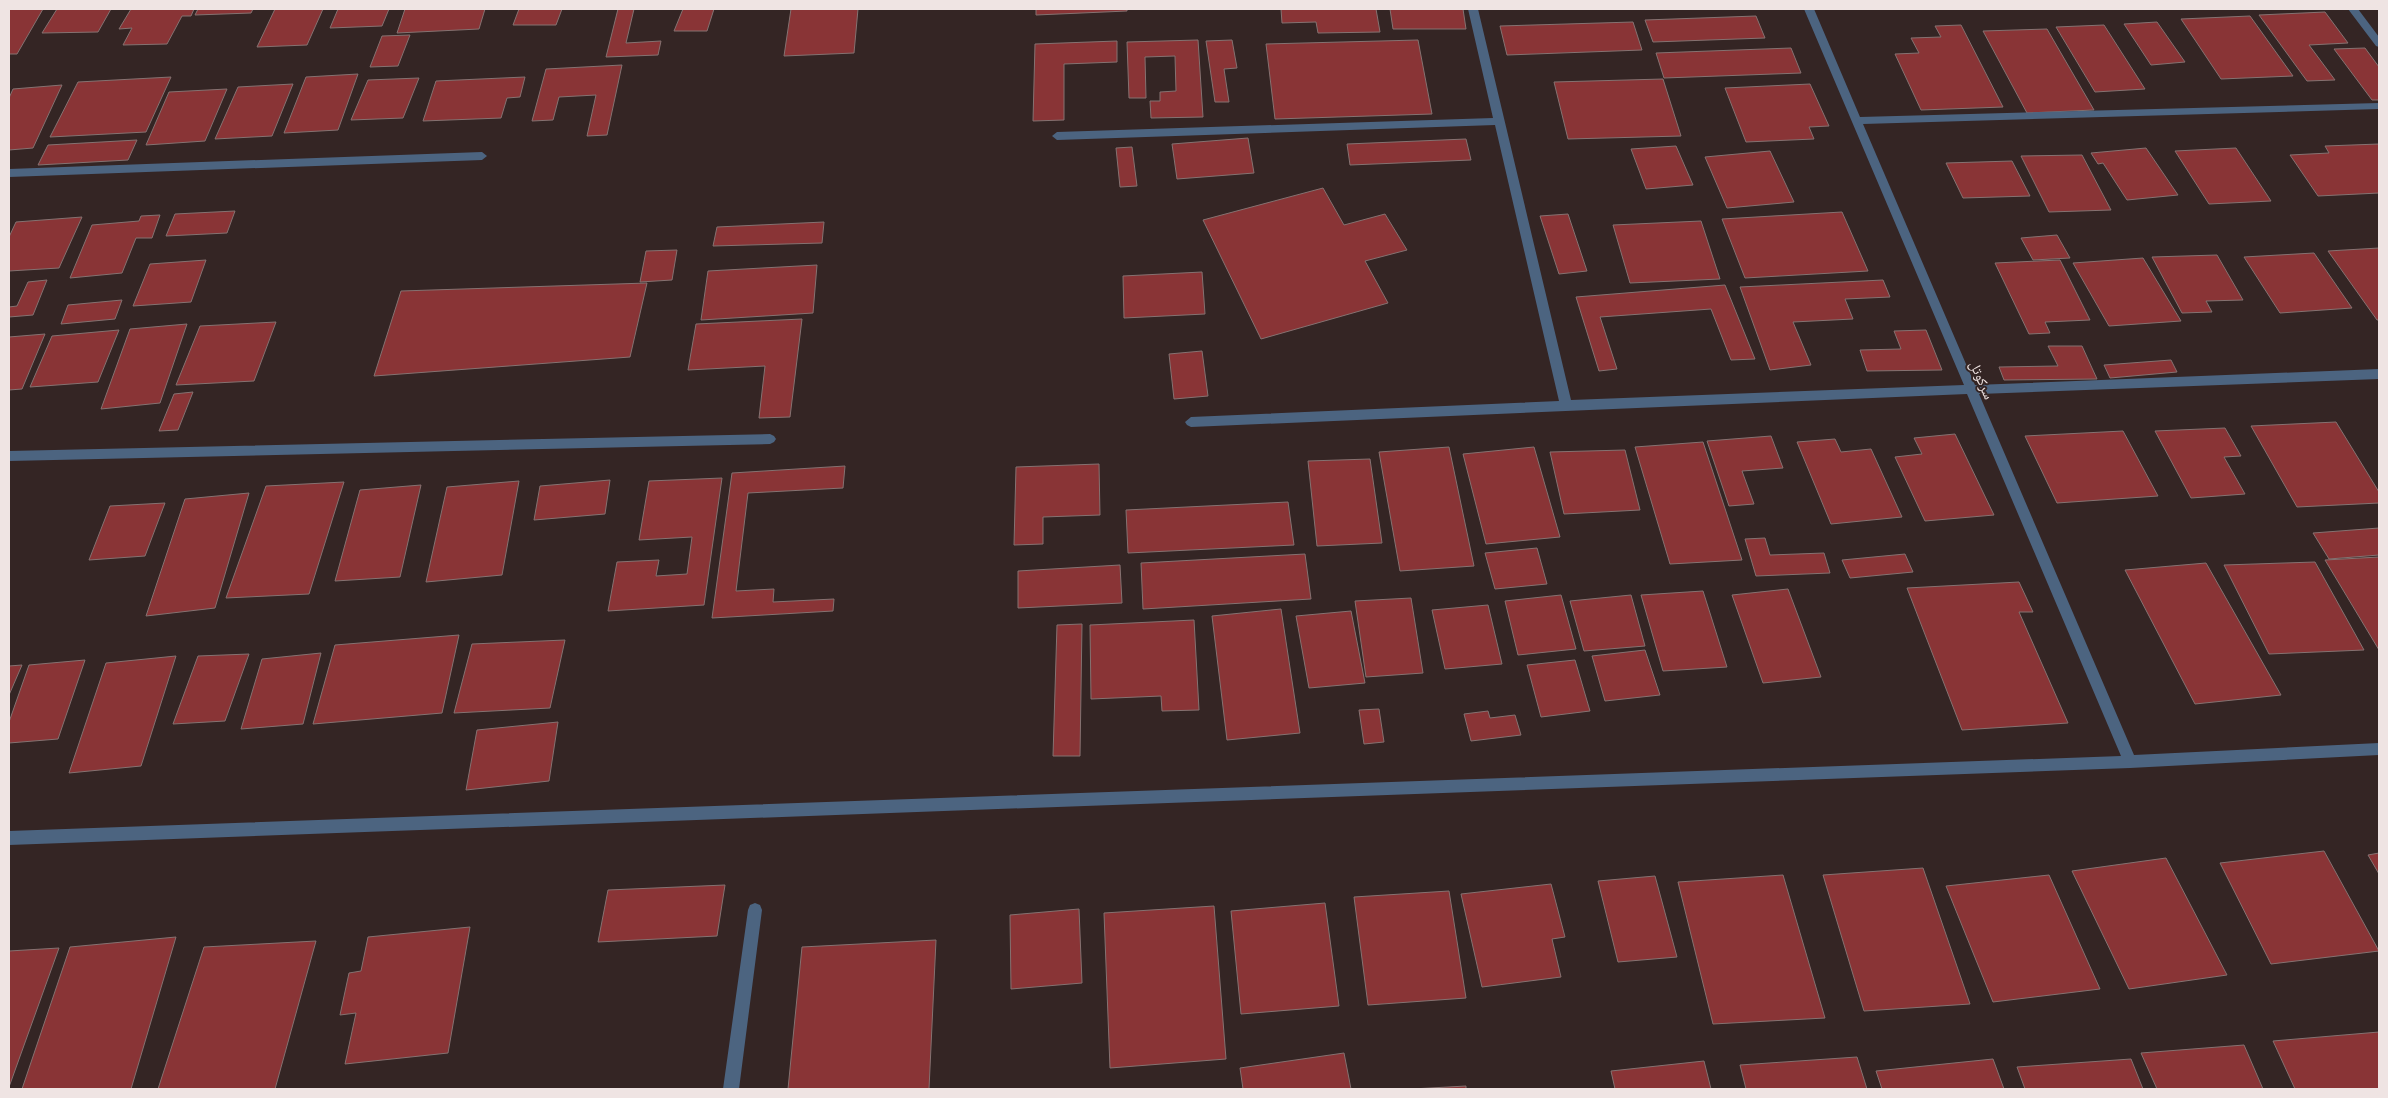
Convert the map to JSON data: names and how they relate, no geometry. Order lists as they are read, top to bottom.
{
  "streets": {
    "street": ["سرکوتل"]
  }
}
